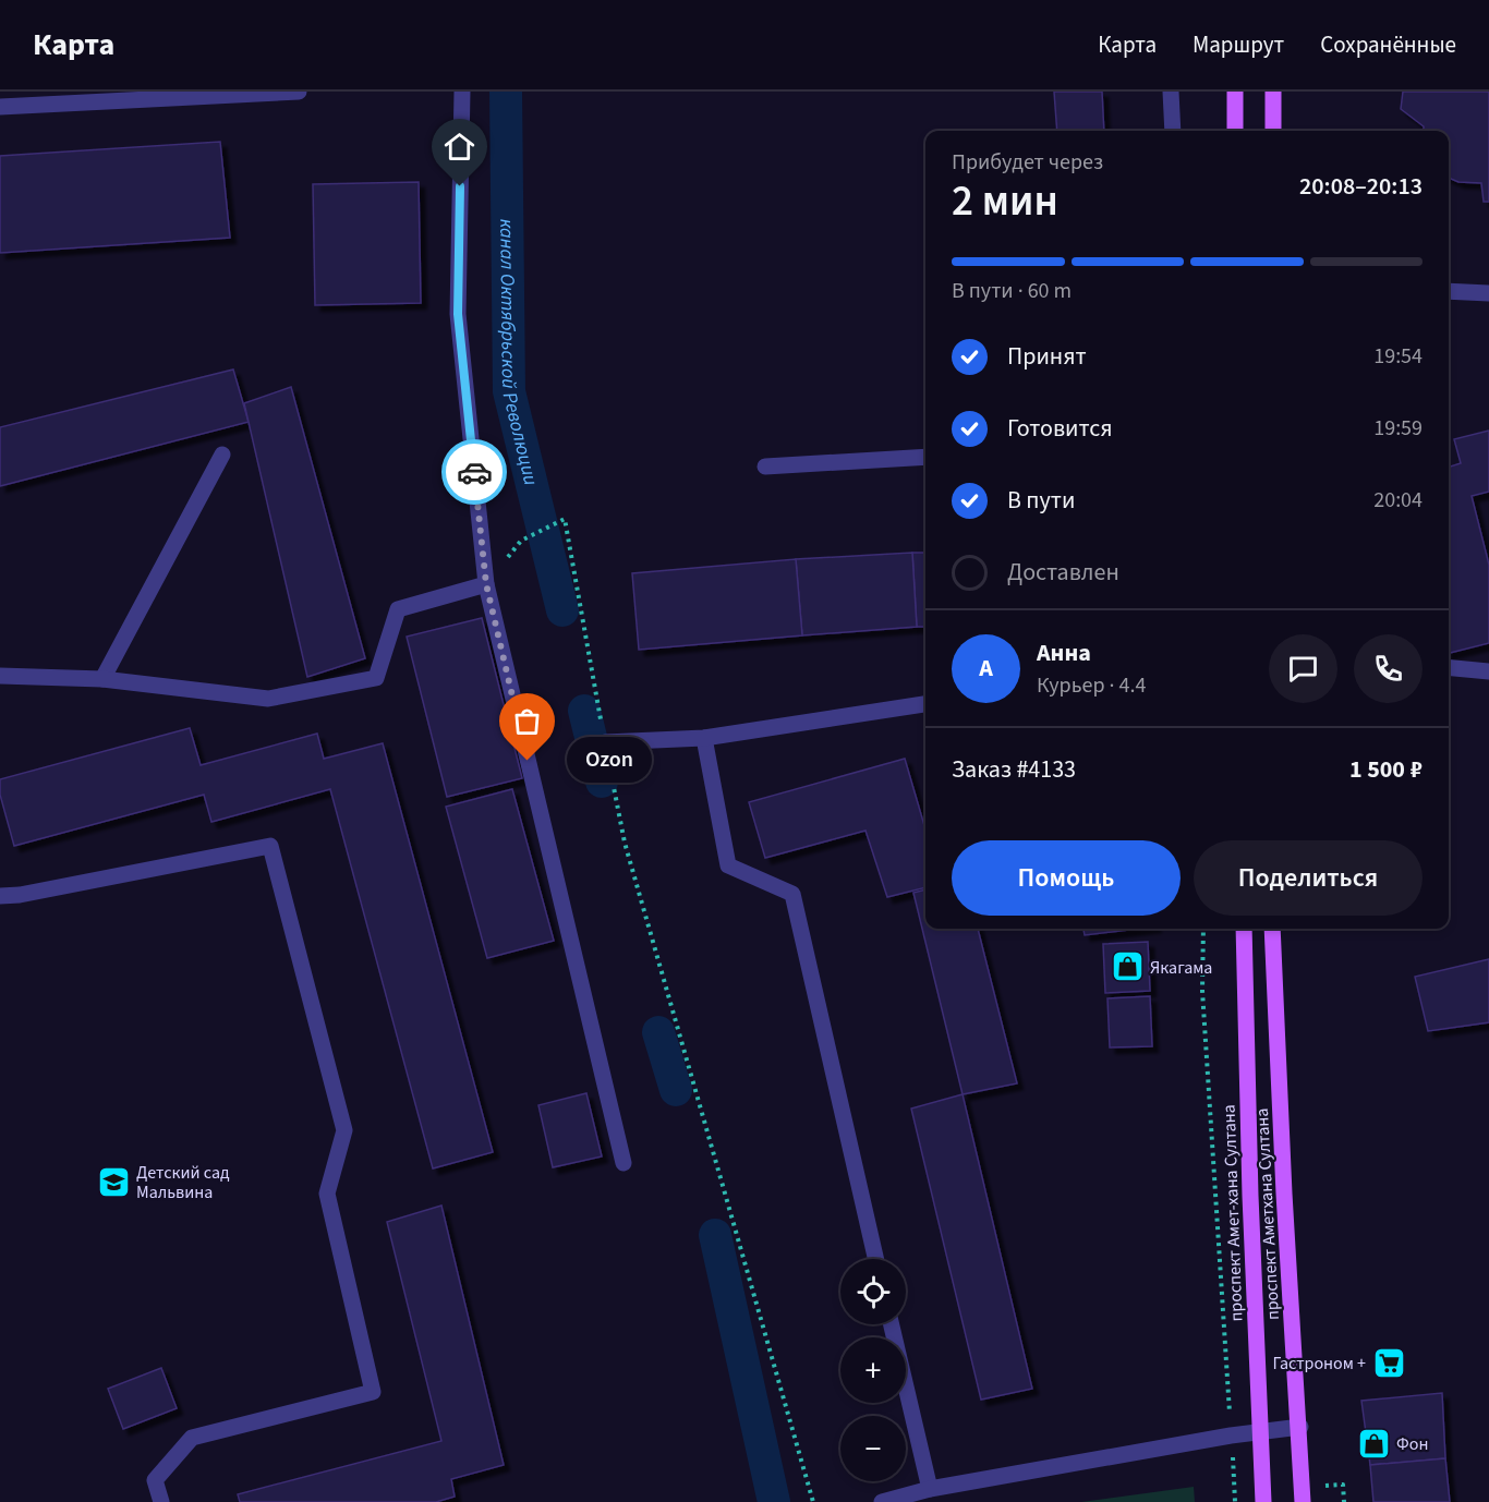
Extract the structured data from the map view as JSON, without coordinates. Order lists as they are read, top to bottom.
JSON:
{
  "streets": {
    "main road": ["проспект Амет-хана Султана", "проспект Аметхана Султана"]
  },
  "water": ["канал Октябрьской Революции"],
  "places": {
    "other": ["Ozon"],
    "shop": ["Якагама", "Фон"],
    "school or university": ["Детский сад Мальвина"],
    "supermarket": ["Гастроном +"]
  },
  "page": {
    "header": "Карта",
    "nav": ["Карта", "Маршрут", "Сохранённые"],
    "heading": ["2 мин", "Прибудет через", "20:08–20:13"],
    "panel": [
      "Анна",
      "Курьер · 4.4",
      "Заказ #4133",
      "1 500 ₽"
    ],
    "bar": "В пути · 60 m",
    "list": [
      ["Принят", "19:54"],
      ["Готовится", "19:59"],
      ["В пути", "20:04"],
      "Доставлен"
    ],
    "round": "А",
    "bubble": "Ozon",
    "buttons": ["Помощь", "Поделиться"],
    "map_buttons": ["+", "−"]
  }
}
